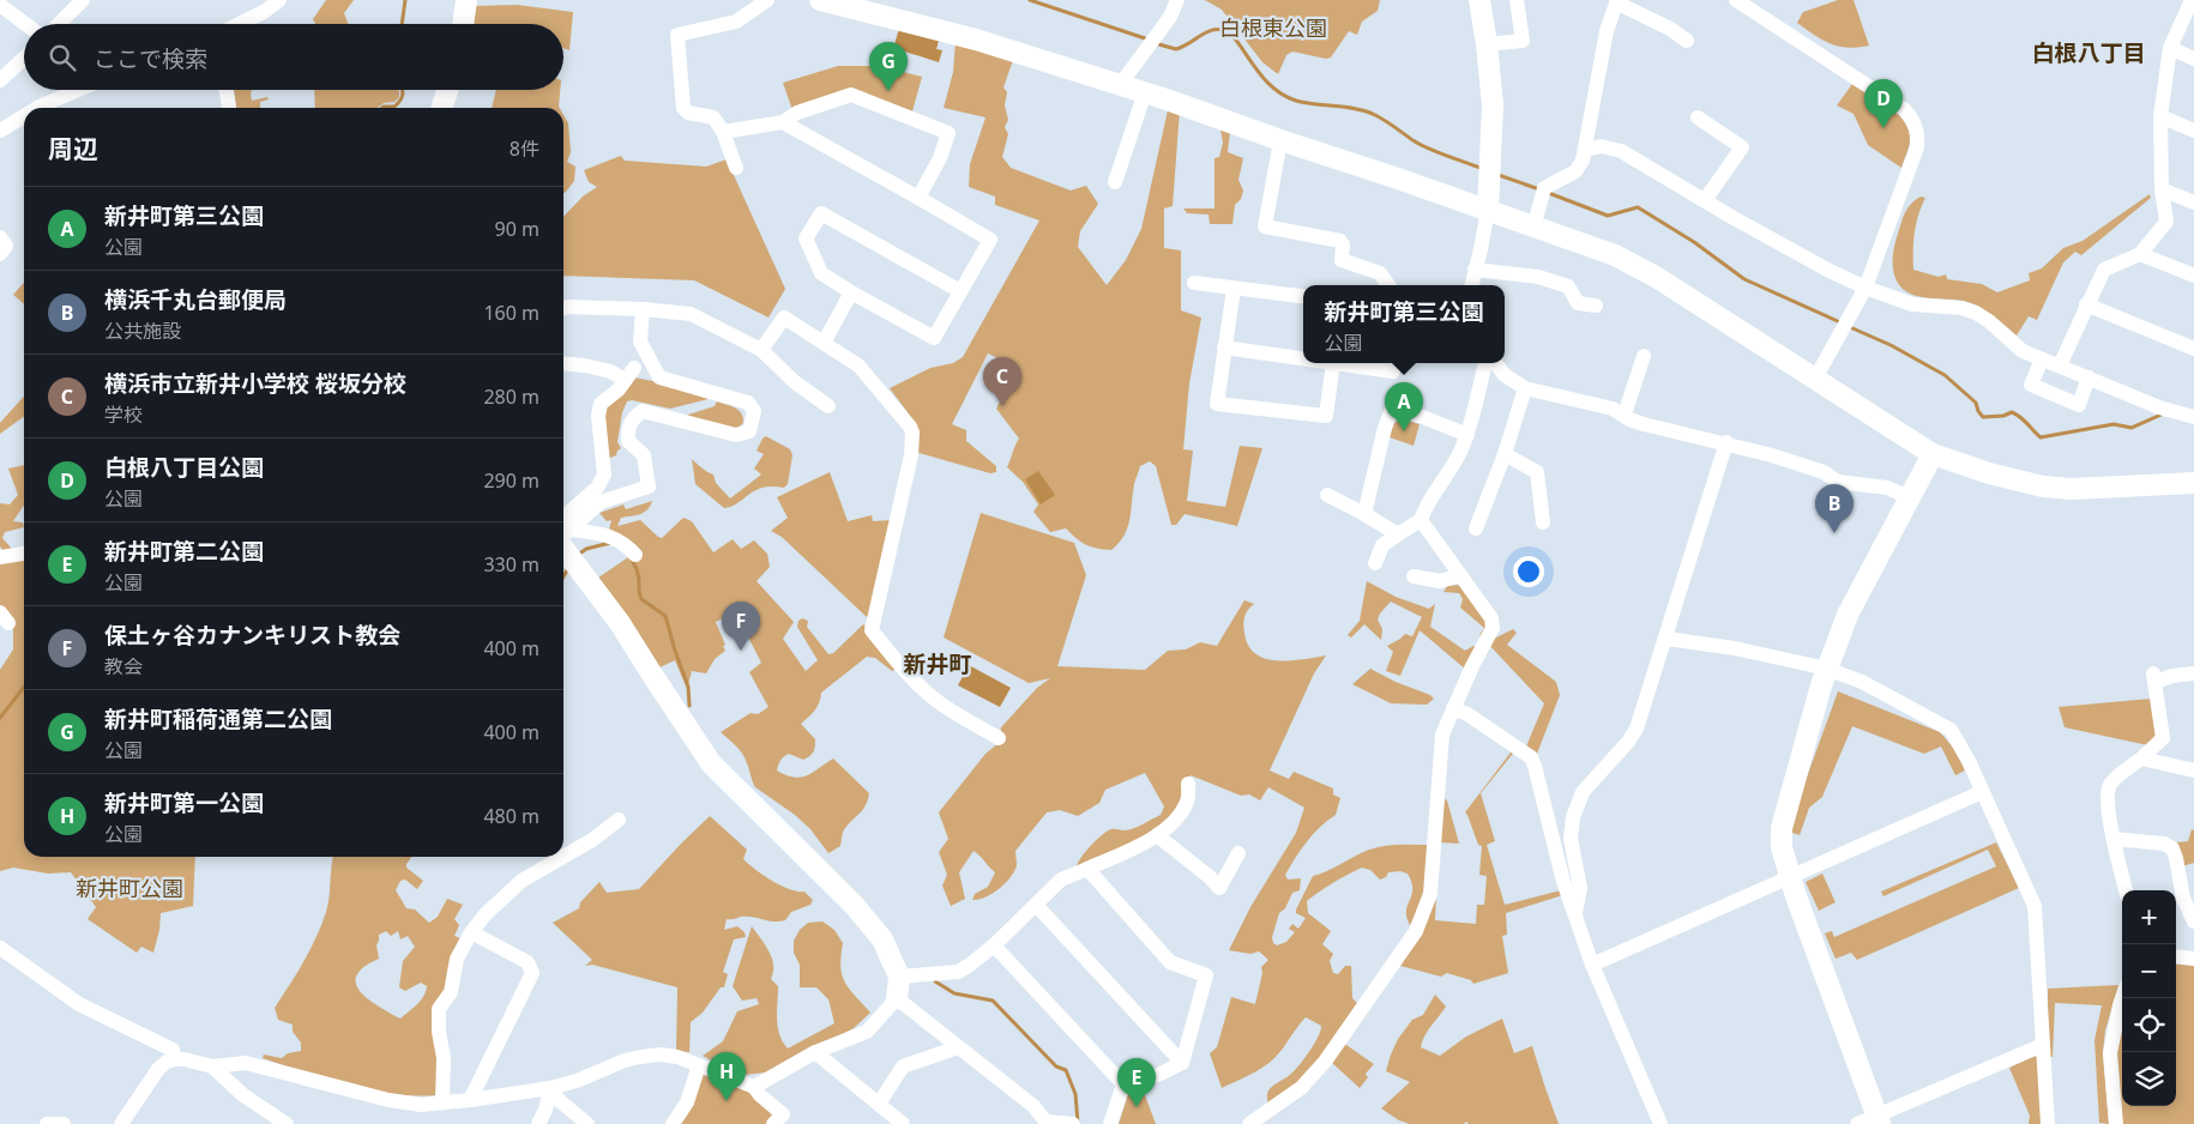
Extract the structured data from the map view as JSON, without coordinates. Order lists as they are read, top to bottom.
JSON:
{
  "districts": ["白根八丁目", "新井町"],
  "parks": ["白根東公園", "新井町公園"],
  "page": {
    "search": "ここで検索",
    "pins": [
      "G",
      "D",
      "C",
      "A",
      "B",
      "F",
      "H",
      "E"
    ],
    "heading": ["周辺", "8件"],
    "list": [
      {
        "mark": "A",
        "name": "新井町第三公園",
        "note": "公園",
        "value": "90 m"
      },
      {
        "mark": "B",
        "name": "横浜千丸台郵便局",
        "note": "公共施設",
        "value": "160 m"
      },
      {
        "mark": "C",
        "name": "横浜市立新井小学校 桜坂分校",
        "note": "学校",
        "value": "280 m"
      },
      {
        "mark": "D",
        "name": "白根八丁目公園",
        "note": "公園",
        "value": "290 m"
      },
      {
        "mark": "E",
        "name": "新井町第二公園",
        "note": "公園",
        "value": "330 m"
      },
      {
        "mark": "F",
        "name": "保土ヶ谷カナンキリスト教会",
        "note": "教会",
        "value": "400 m"
      },
      {
        "mark": "G",
        "name": "新井町稲荷通第二公園",
        "note": "公園",
        "value": "400 m"
      },
      {
        "mark": "H",
        "name": "新井町第一公園",
        "note": "公園",
        "value": "480 m"
      }
    ],
    "popup": ["新井町第三公園", "公園"],
    "map_buttons": ["+", "−"]
  }
}
